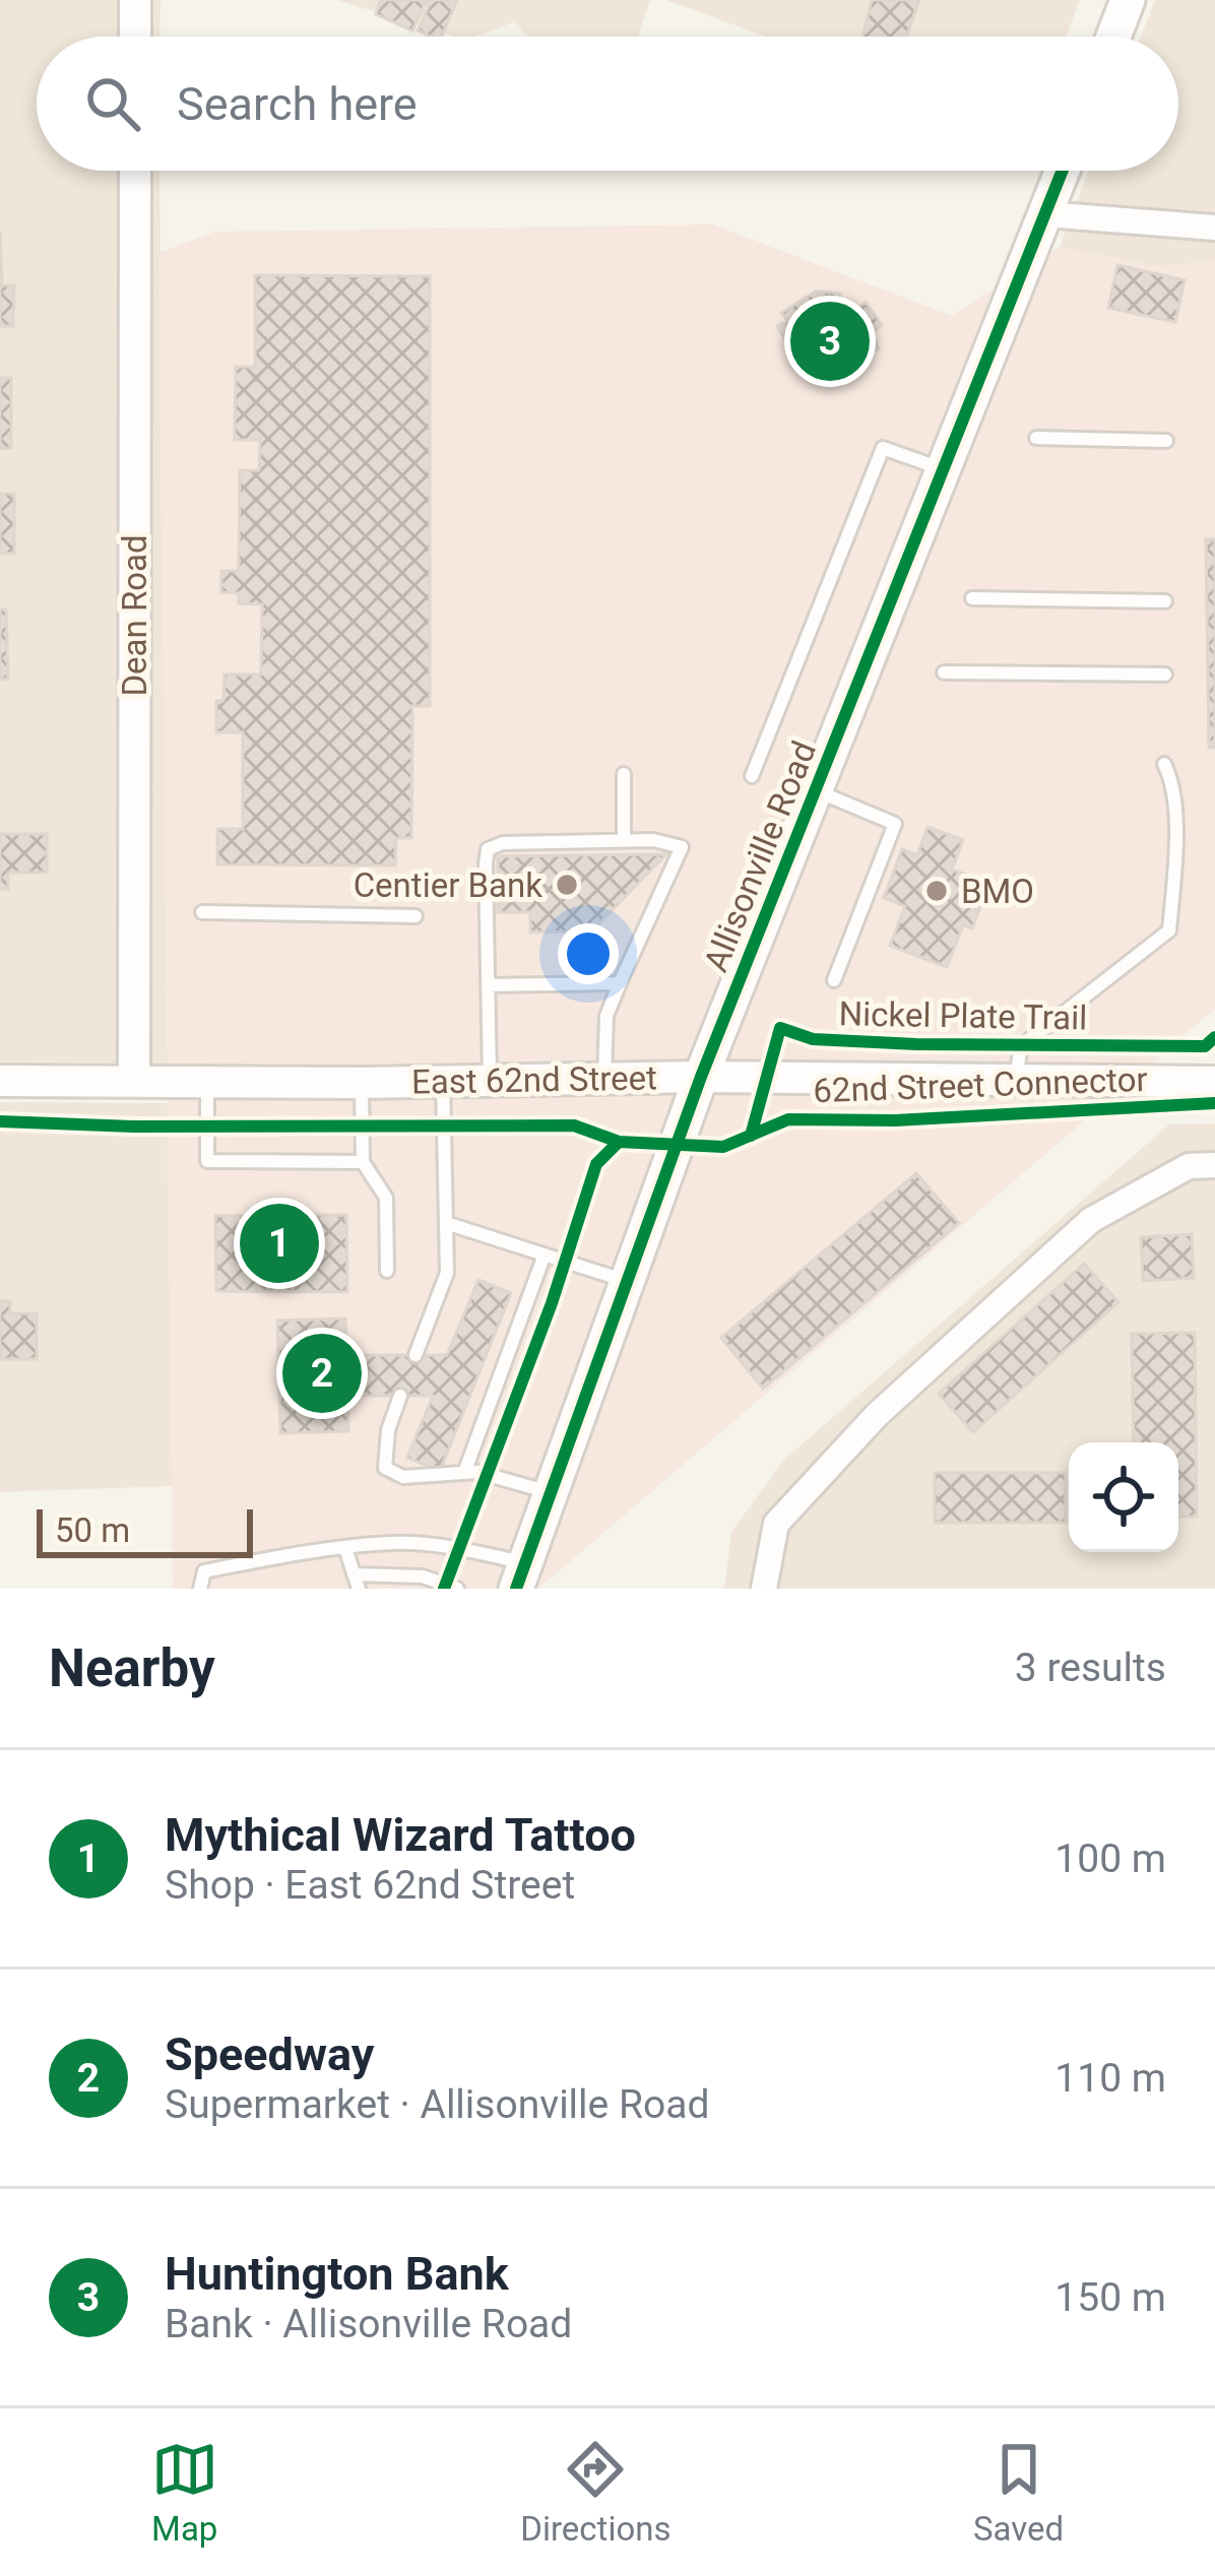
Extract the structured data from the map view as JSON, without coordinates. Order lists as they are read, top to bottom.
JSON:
{
  "streets": {
    "main road": ["Allisonville Road"],
    "street": ["Dean Road", "East 62nd Street"],
    "cycle path": ["Nickel Plate Trail", "62nd Street Connector"]
  },
  "crossings": [
    ["Dean Road", "East 62nd Street"],
    ["Allisonville Road", "East 62nd Street"]
  ],
  "places": ["Centier Bank", "BMO"],
  "scale_bar": "50 m",
  "page": {
    "search": "Search here",
    "pins": ["3", "1", "2"],
    "scale": "50 m",
    "heading": ["Nearby", "3 results"],
    "list": [
      {
        "mark": "1",
        "name": "Mythical Wizard Tattoo",
        "note": "Shop · East 62nd Street",
        "value": "100 m"
      },
      {
        "mark": "2",
        "name": "Speedway",
        "note": "Supermarket · Allisonville Road",
        "value": "110 m"
      },
      {
        "mark": "3",
        "name": "Huntington Bank",
        "note": "Bank · Allisonville Road",
        "value": "150 m"
      }
    ],
    "nav": ["Map", "Directions", "Saved"]
  }
}
